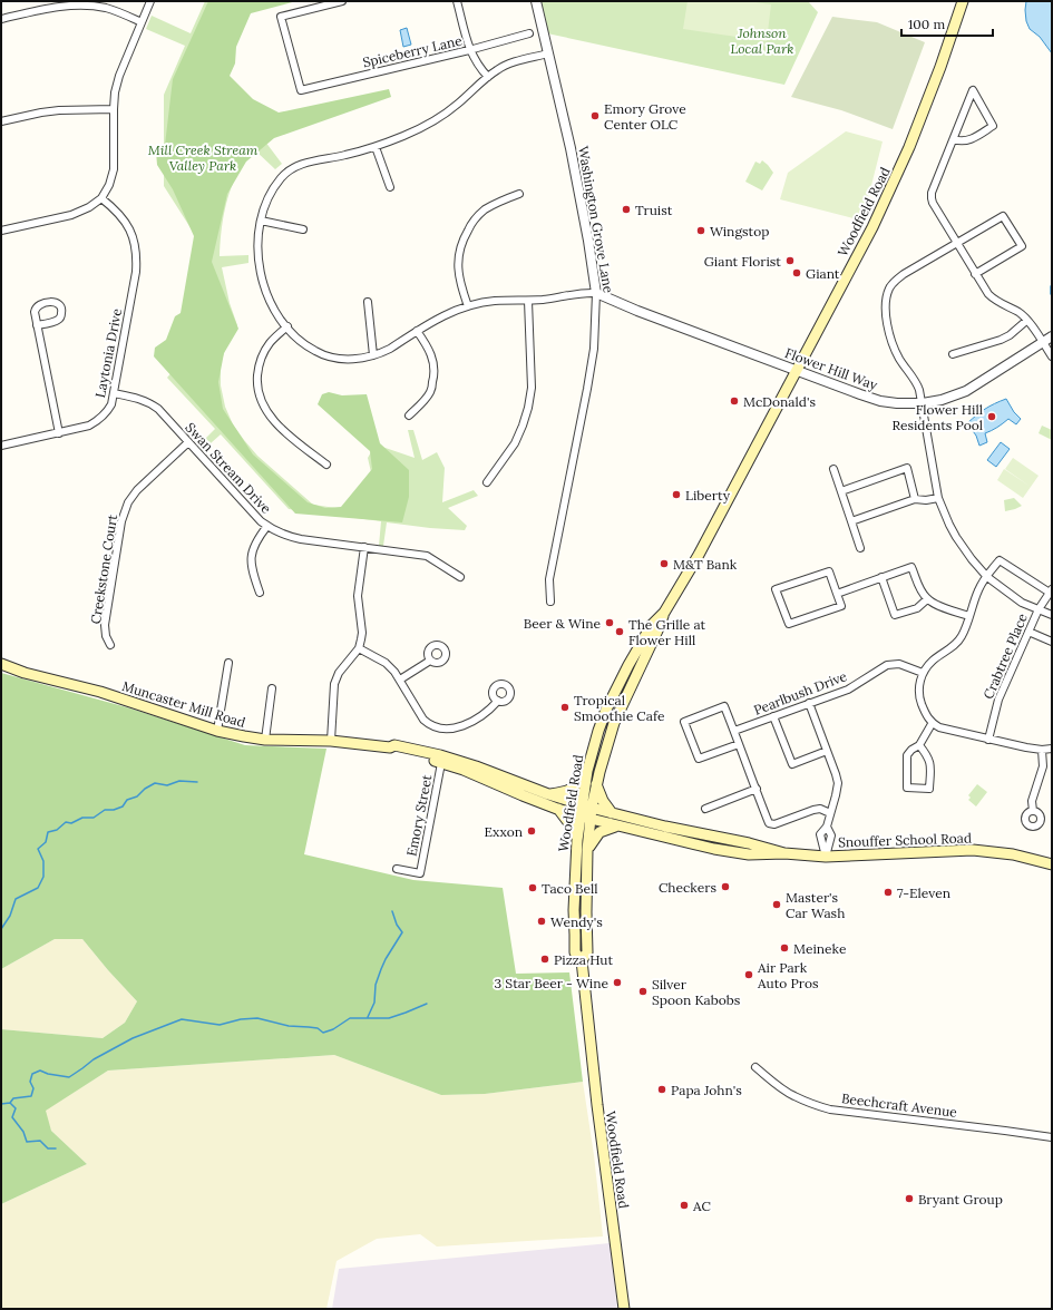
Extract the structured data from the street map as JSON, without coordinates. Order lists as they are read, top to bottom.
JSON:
{
  "streets": {
    "main road": ["Woodfield Road", "Muncaster Mill Road", "Snouffer School Road"],
    "street": [
      "Spiceberry Lane",
      "Washington Grove Lane",
      "Laytonia Drive",
      "Flower Hill Way",
      "Swan Stream Drive",
      "Creekstone Court",
      "Crabtree Place",
      "Pearlbush Drive",
      "Emory Street",
      "Beechcraft Avenue"
    ]
  },
  "crossings": [
    ["Woodfield Road", "Flower Hill Way"],
    ["Woodfield Road", "Muncaster Mill Road"],
    ["Woodfield Road", "Snouffer School Road"],
    ["Washington Grove Lane", "Flower Hill Way"],
    ["Laytonia Drive", "Swan Stream Drive"],
    ["Swan Stream Drive", "Creekstone Court"],
    ["Muncaster Mill Road", "Emory Street"],
    ["Muncaster Mill Road", "Snouffer School Road"]
  ],
  "parks": ["Johnson Local Park", "Mill Creek Stream Valley Park"],
  "places": [
    "Emory Grove Center OLC",
    "Truist",
    "Wingstop",
    "Giant Florist",
    "Giant",
    "McDonald's",
    "Flower Hill Residents Pool",
    "Liberty",
    "M&T Bank",
    "Beer & Wine",
    "The Grille at Flower Hill",
    "Tropical Smoothie Cafe",
    "Exxon",
    "Checkers",
    "Taco Bell",
    "7-Eleven",
    "Master's Car Wash",
    "Wendy's",
    "Meineke",
    "Pizza Hut",
    "Air Park Auto Pros",
    "3 Star Beer - Wine",
    "Silver Spoon Kabobs",
    "Papa John's",
    "Bryant Group",
    "AC"
  ],
  "scale_bar": "100 m"
}
